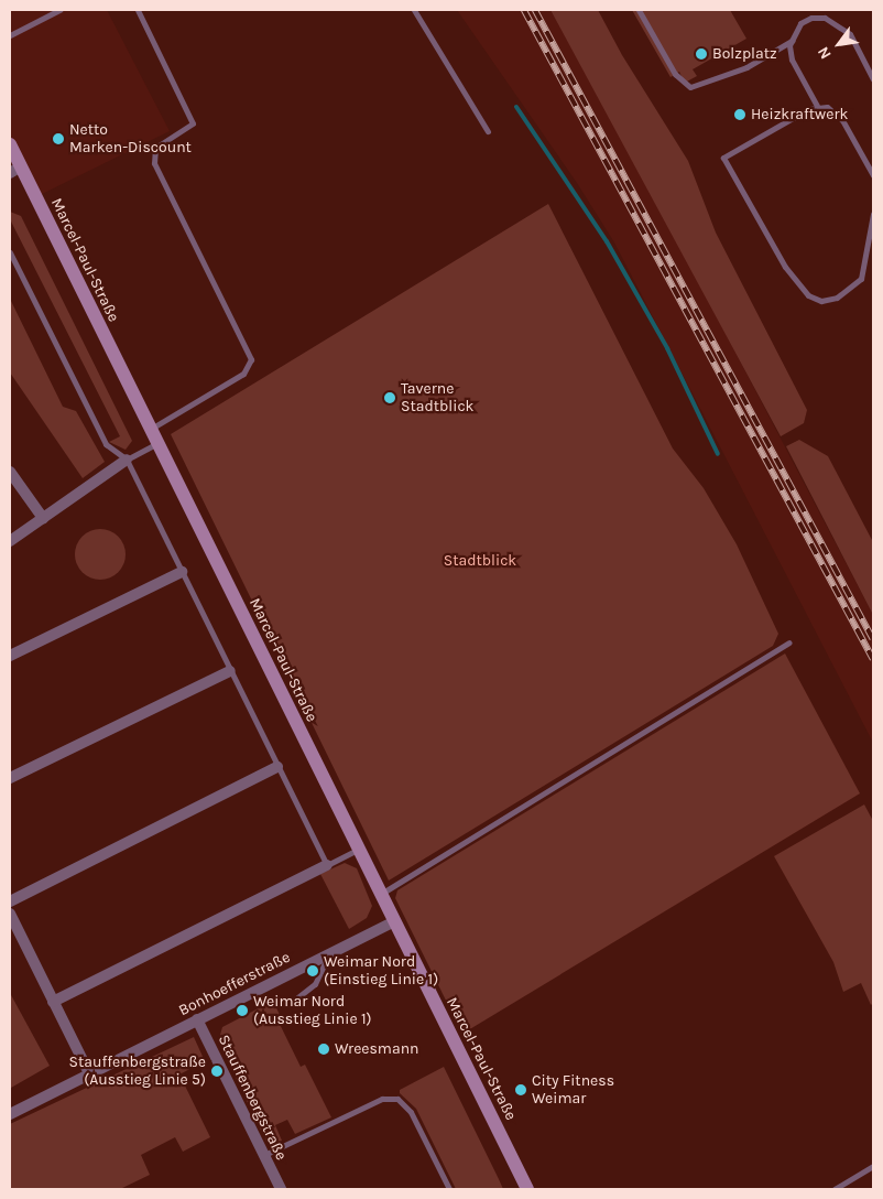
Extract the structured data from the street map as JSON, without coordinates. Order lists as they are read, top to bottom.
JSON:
{
  "streets": {
    "street": ["Marcel-Paul-Straße", "Bonhoefferstraße", "Stauffenbergstraße"]
  },
  "crossings": [
    ["Marcel-Paul-Straße", "Bonhoefferstraße"],
    ["Bonhoefferstraße", "Stauffenbergstraße"]
  ],
  "parks": ["Stadtblick"],
  "places": [
    "Bolzplatz",
    "Heizkraftwerk",
    "Netto Marken-Discount",
    "Taverne Stadtblick",
    "Weimar Nord (Einstieg Linie 1)",
    "Weimar Nord (Ausstieg Linie 1)",
    "Wreesmann",
    "Stauffenbergstraße (Ausstieg Linie 5)",
    "City Fitness Weimar"
  ],
  "north": "bottom left"
}
